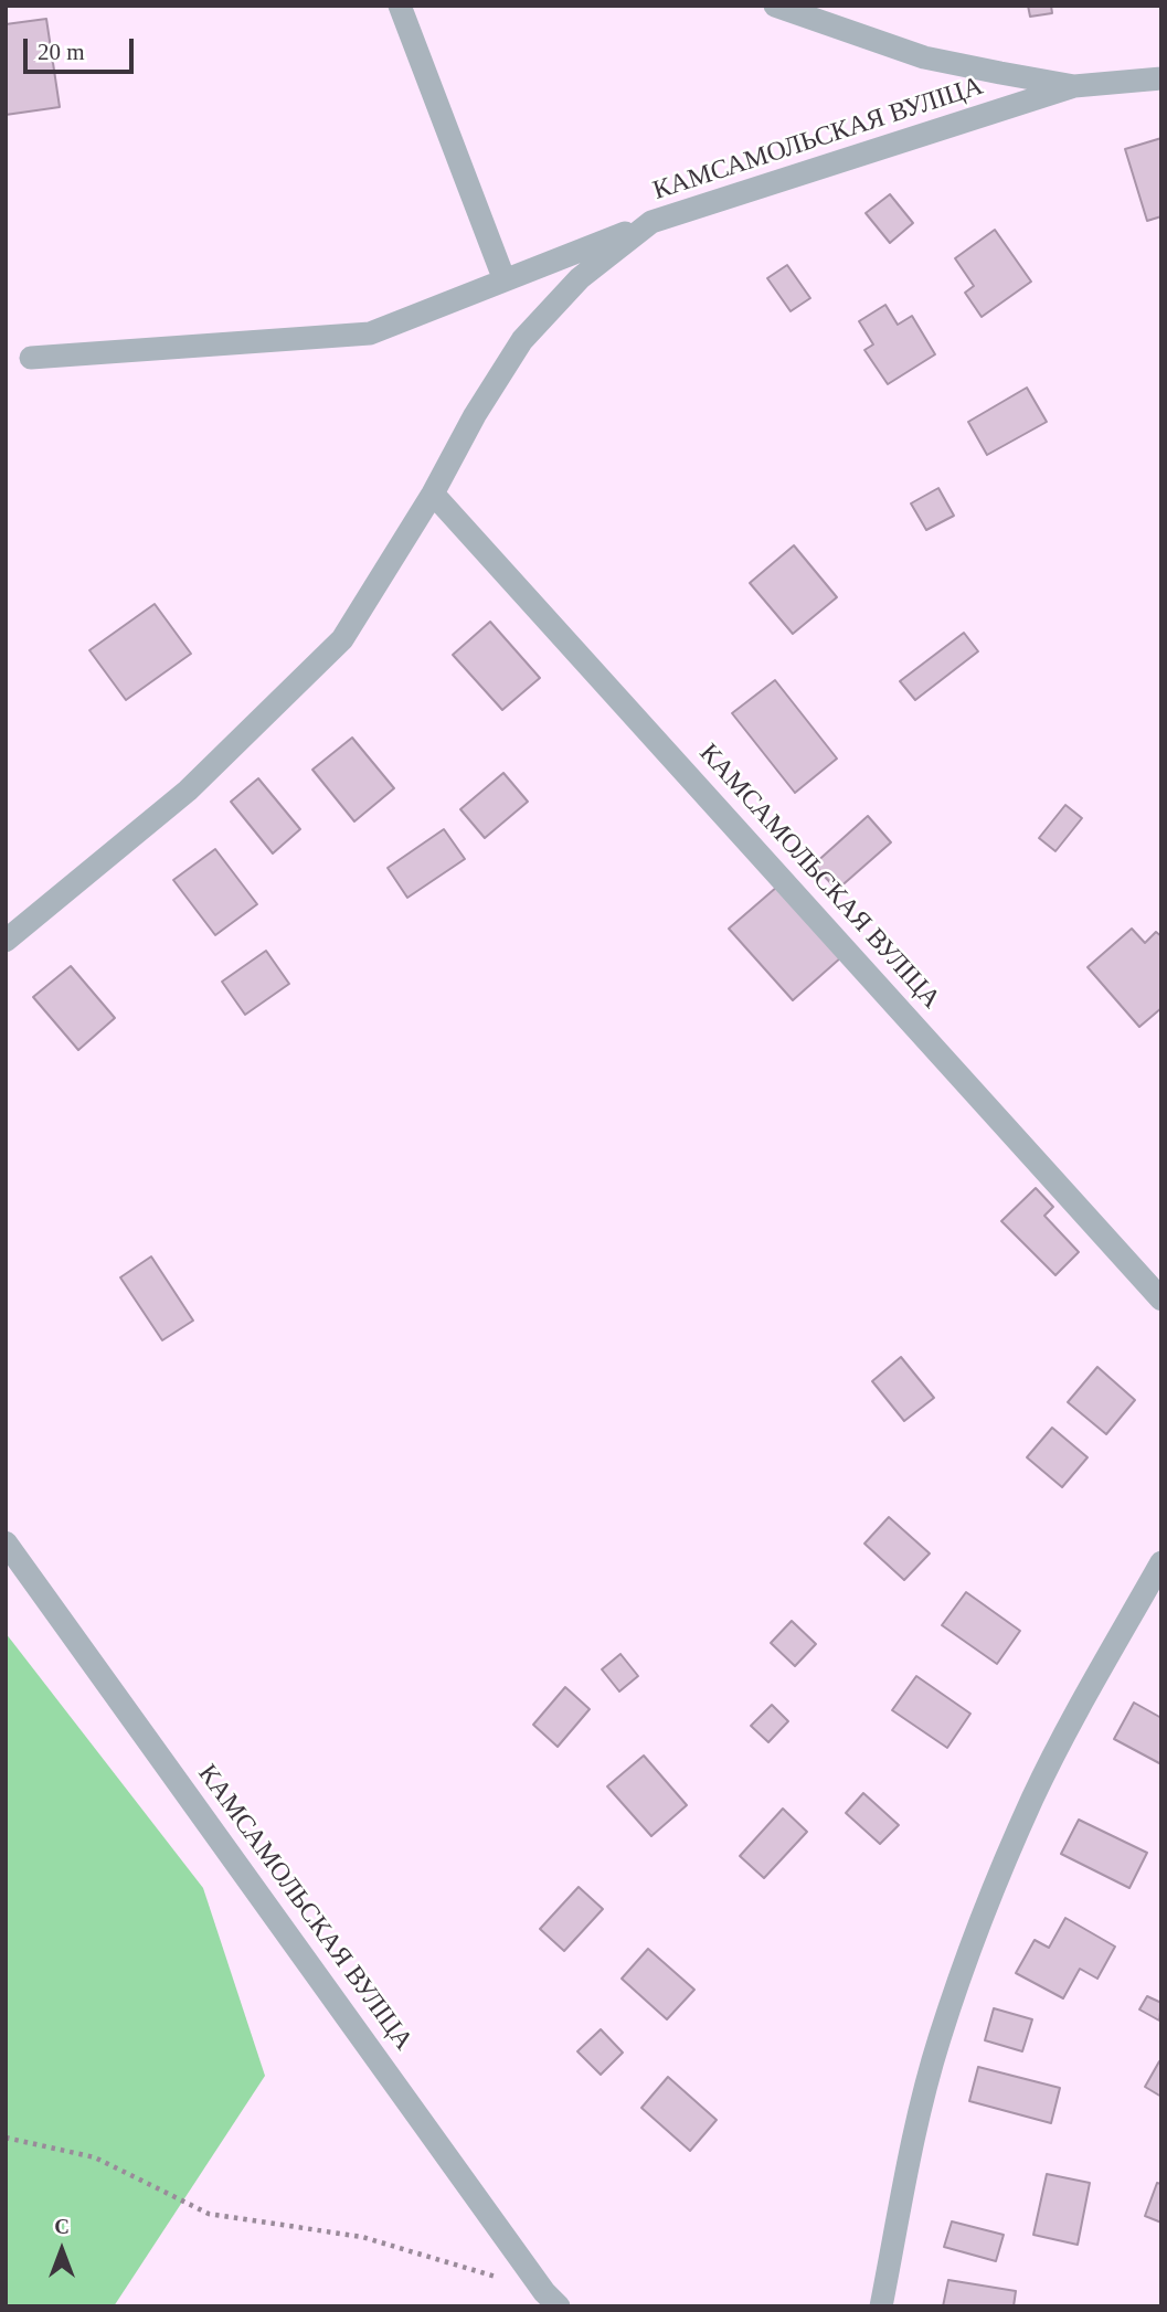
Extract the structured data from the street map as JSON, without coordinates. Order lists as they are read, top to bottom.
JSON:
{
  "streets": {
    "street": ["КАМСАМОЛЬСКАЯ ВУЛІЦА"]
  },
  "scale_bar": "20 m",
  "north": "top"
}
